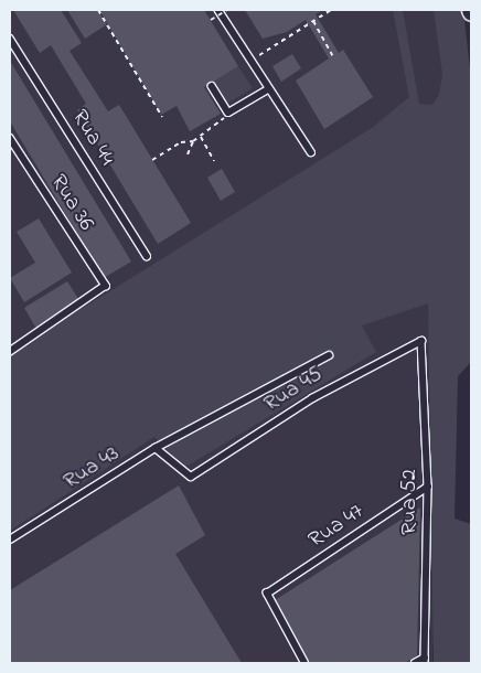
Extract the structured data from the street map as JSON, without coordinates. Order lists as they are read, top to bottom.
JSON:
{
  "streets": {
    "lane": [
      "Rua 44",
      "Rua 36",
      "Rua 45",
      "Rua 43",
      "Rua 52",
      "Rua 47"
    ]
  },
  "crossings": [
    ["Rua 45", "Rua 43"],
    ["Rua 45", "Rua 52"],
    ["Rua 52", "Rua 47"]
  ]
}
